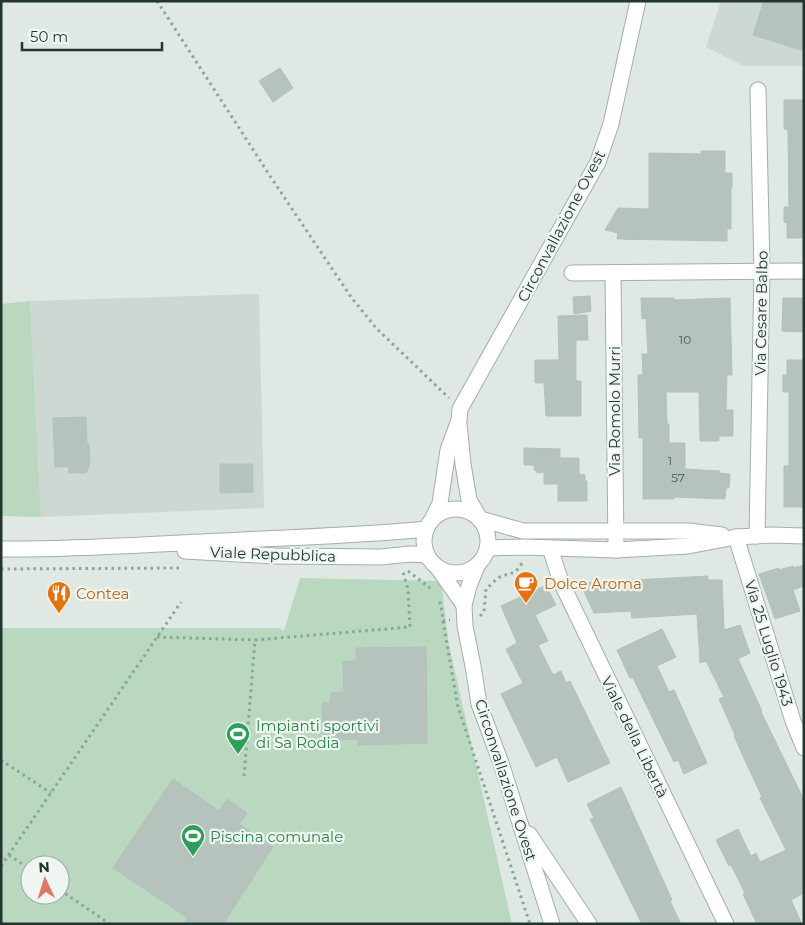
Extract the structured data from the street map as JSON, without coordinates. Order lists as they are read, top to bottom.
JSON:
{
  "streets": {
    "street": [
      "Circonvallazione Ovest",
      "Via Cesare Balbo",
      "Via Romolo Murri",
      "Viale Repubblica",
      "Via 25 Luglio 1943",
      "Viale della Libertà"
    ]
  },
  "crossings": [
    ["Circonvallazione Ovest", "Viale Repubblica"]
  ],
  "places": {
    "cafe": ["Dolce Aroma"],
    "restaurant": ["Contea"],
    "sports": ["Impianti sportivi di Sa Rodia", "Piscina comunale"]
  },
  "house_numbers": ["10", "1", "57"],
  "scale_bar": "50 m",
  "north": "top"
}
